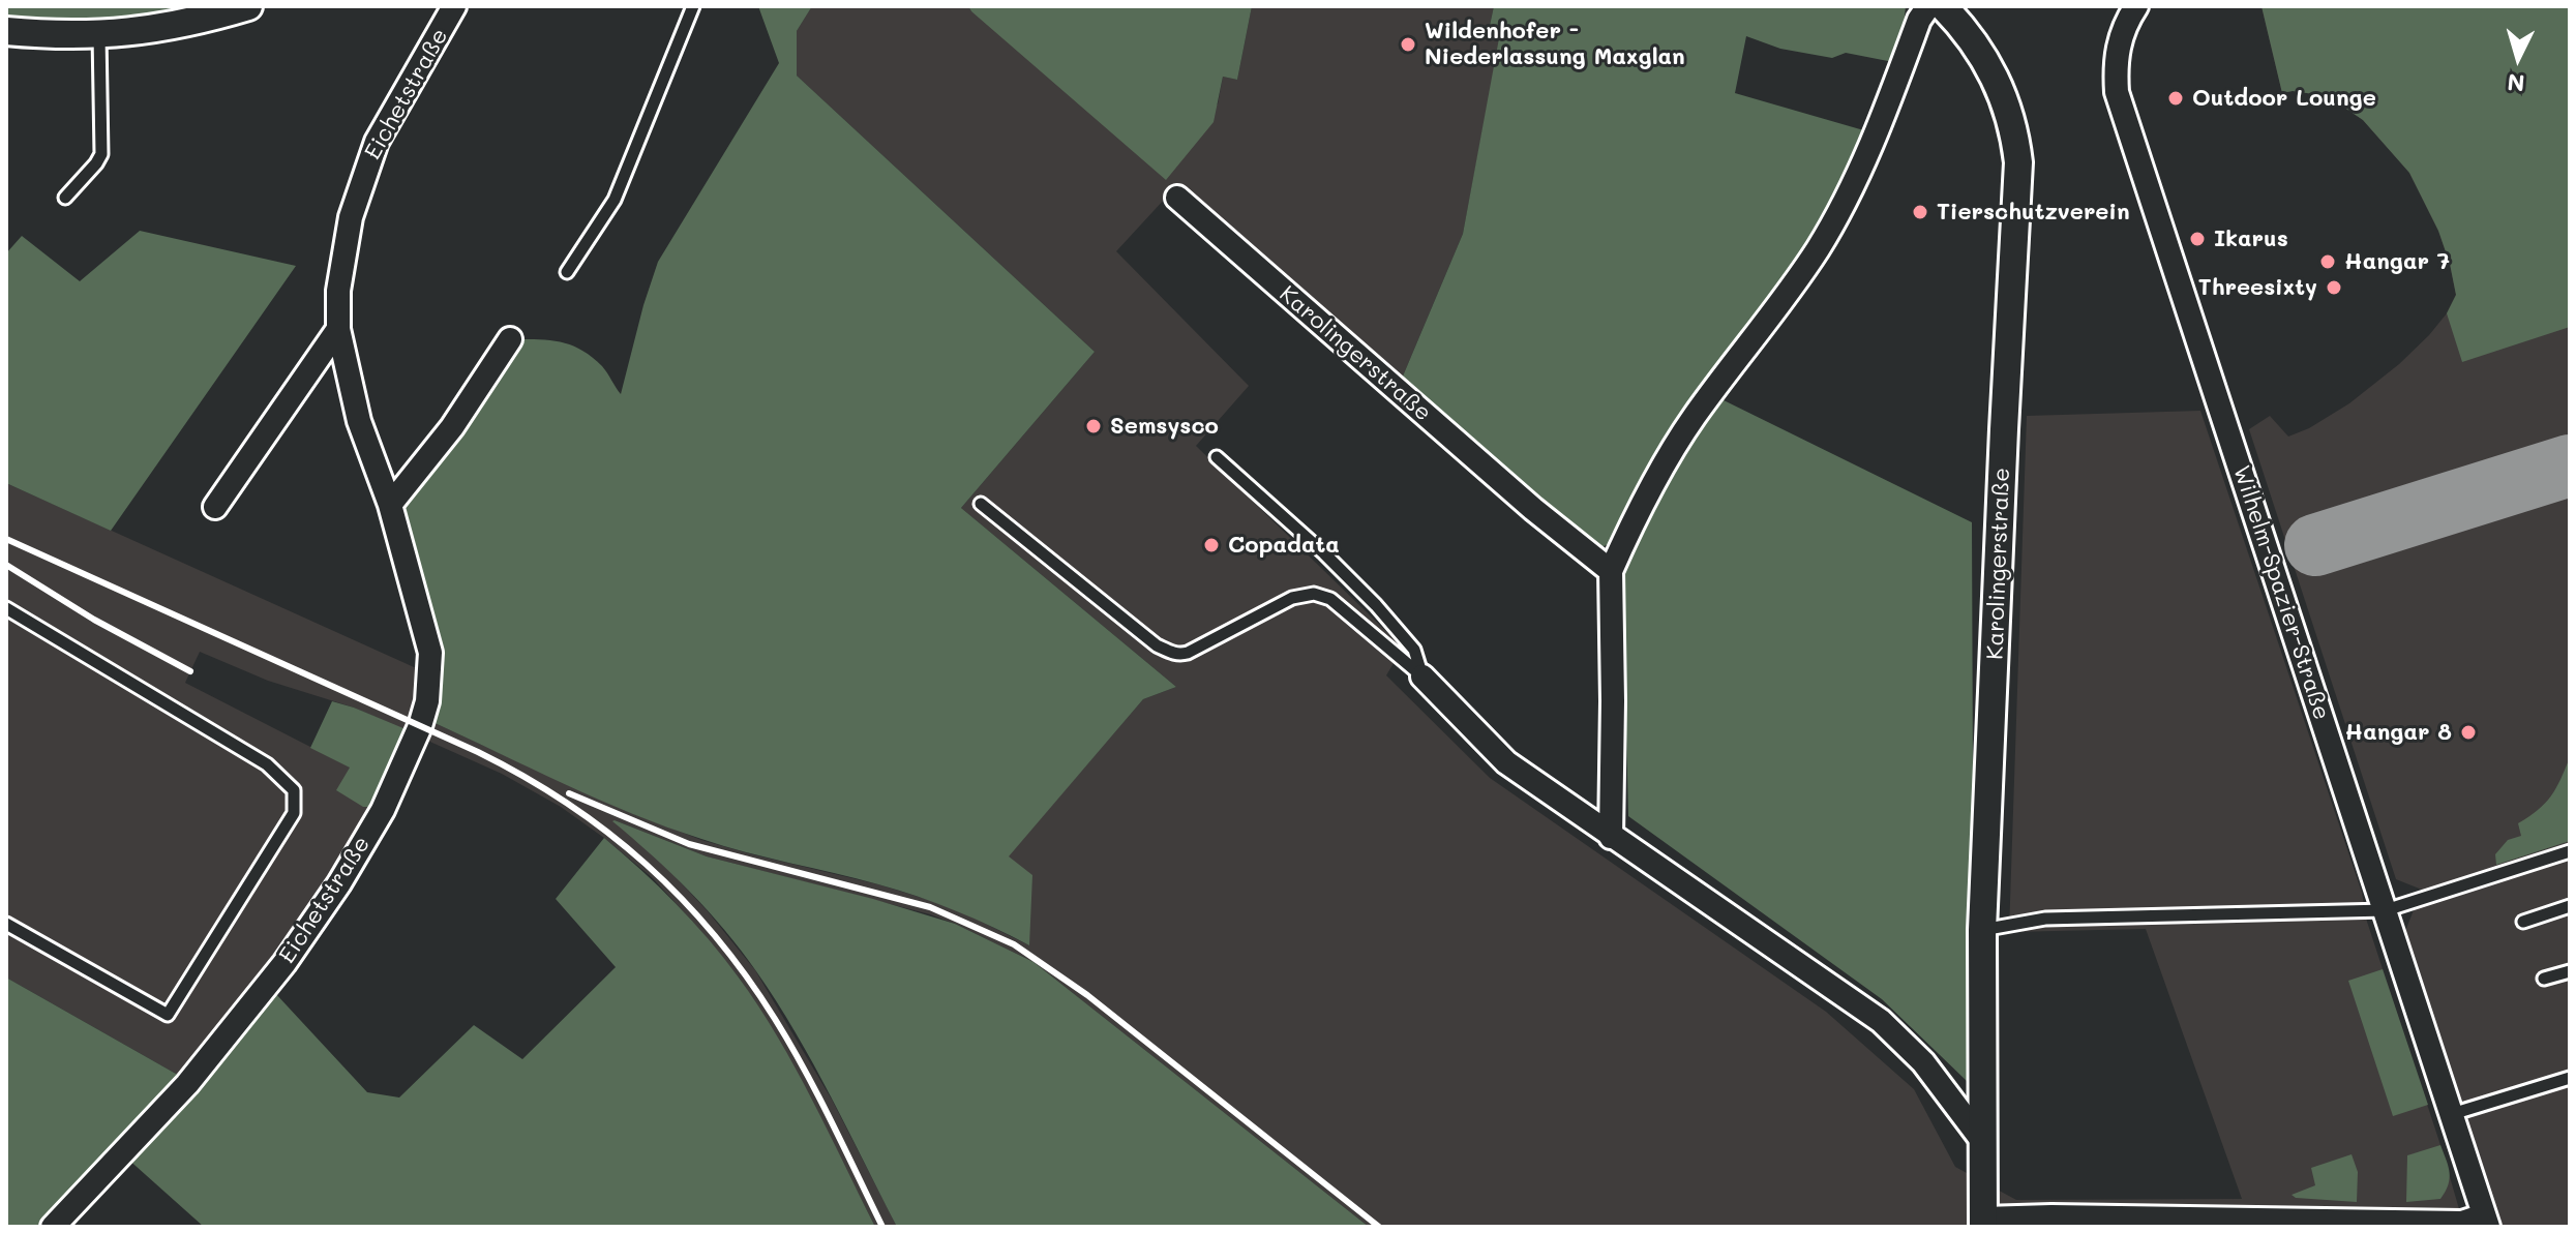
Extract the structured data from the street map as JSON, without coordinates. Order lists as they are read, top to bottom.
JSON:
{
  "streets": {
    "street": ["Eichetstraße", "Karolingerstraße", "Wilhelm-Spazier-Straße"]
  },
  "places": [
    "Wildenhofer - Niederlassung Maxglan",
    "Outdoor Lounge",
    "Tierschutzverein",
    "Ikarus",
    "Hangar 7",
    "Threesixty",
    "Semsysco",
    "Copadata",
    "Hangar 8"
  ],
  "north": "bottom"
}
